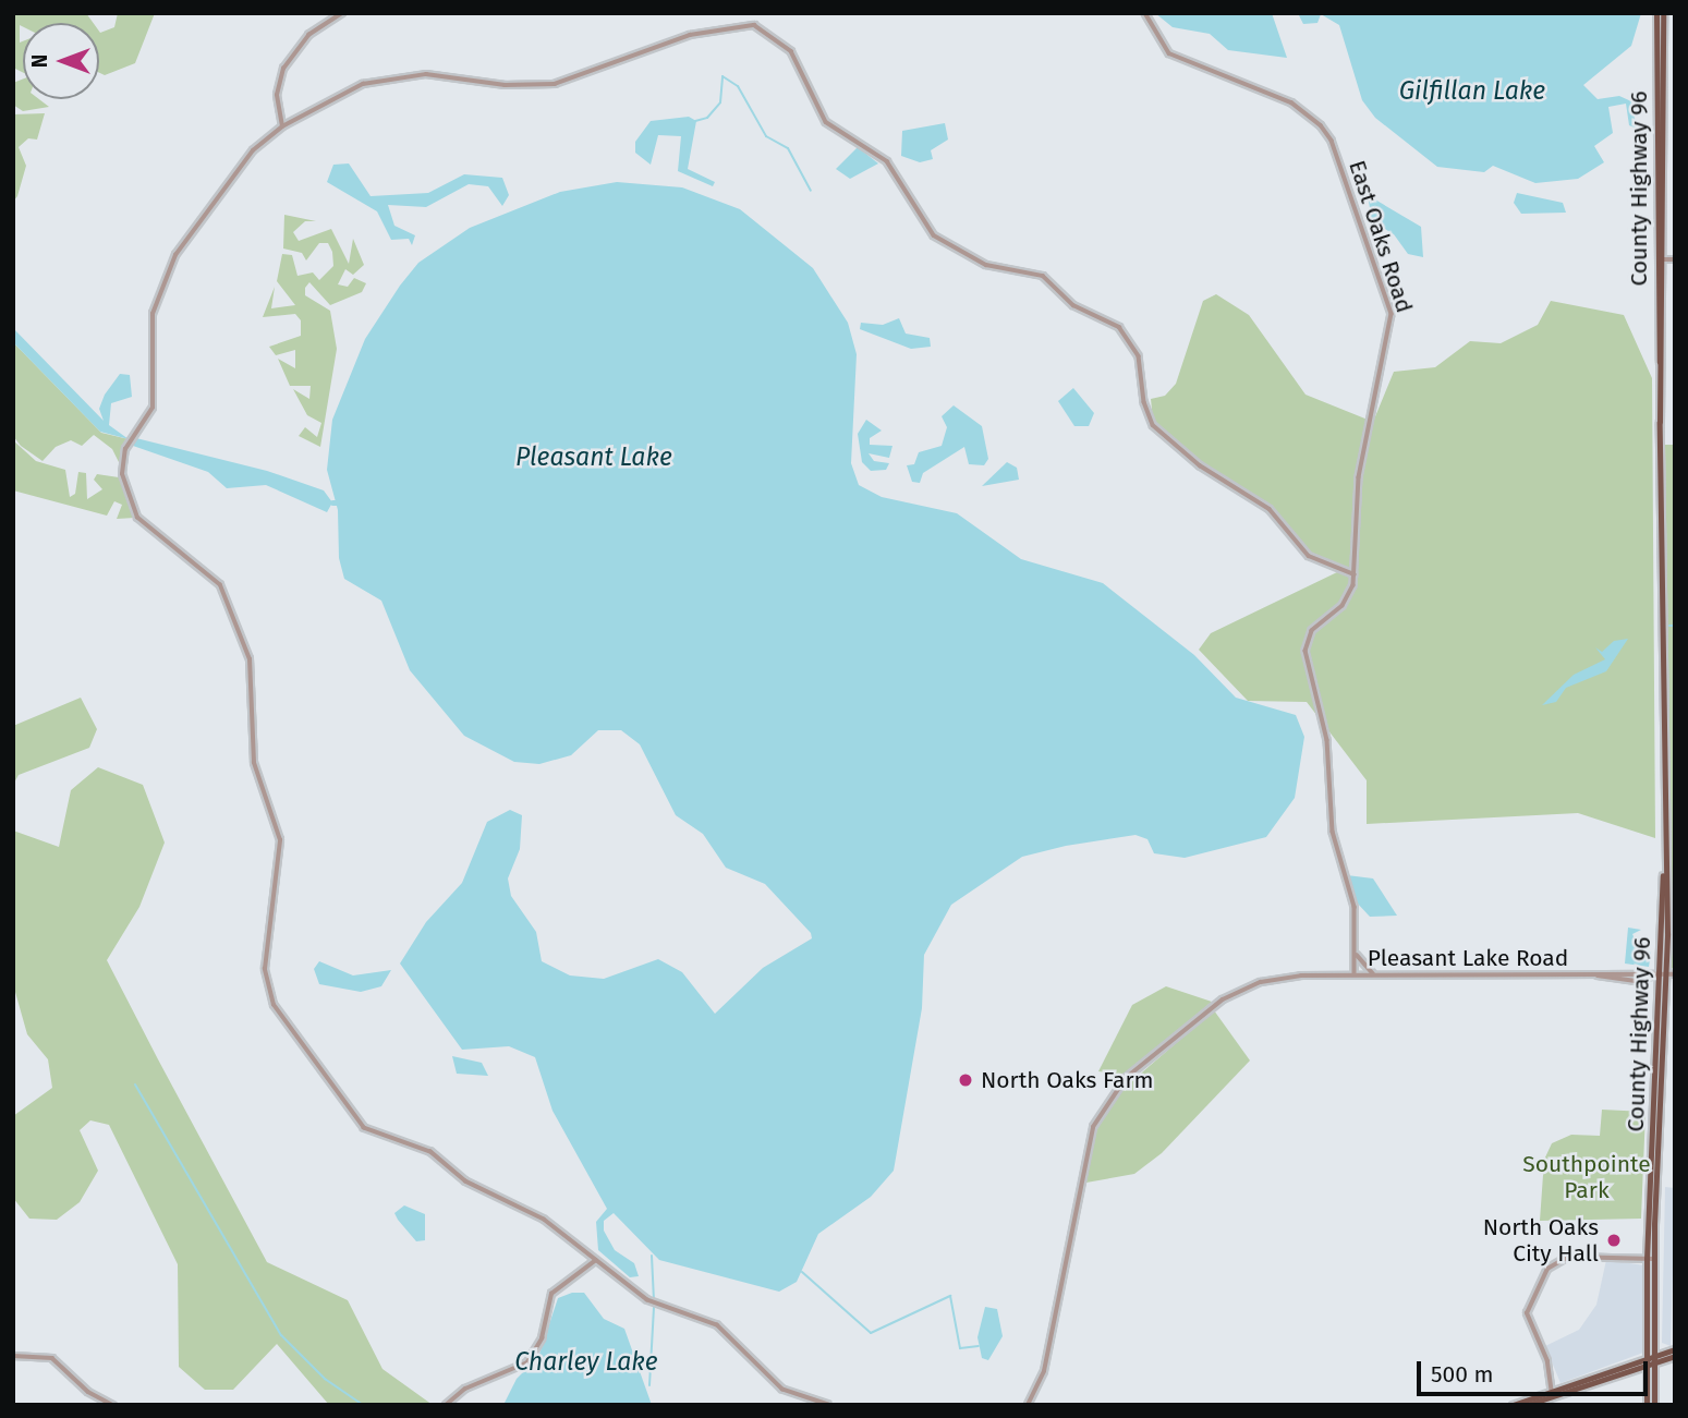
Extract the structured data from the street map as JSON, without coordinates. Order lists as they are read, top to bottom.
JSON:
{
  "streets": {
    "main road": ["County Highway 96"],
    "street": ["East Oaks Road", "Pleasant Lake Road"]
  },
  "crossings": [
    ["County Highway 96", "Pleasant Lake Road"]
  ],
  "water": ["Gilfillan Lake", "Pleasant Lake", "Charley Lake"],
  "parks": ["Southpointe Park"],
  "places": ["North Oaks Farm", "North Oaks City Hall"],
  "scale_bar": "500 m",
  "north": "left"
}
